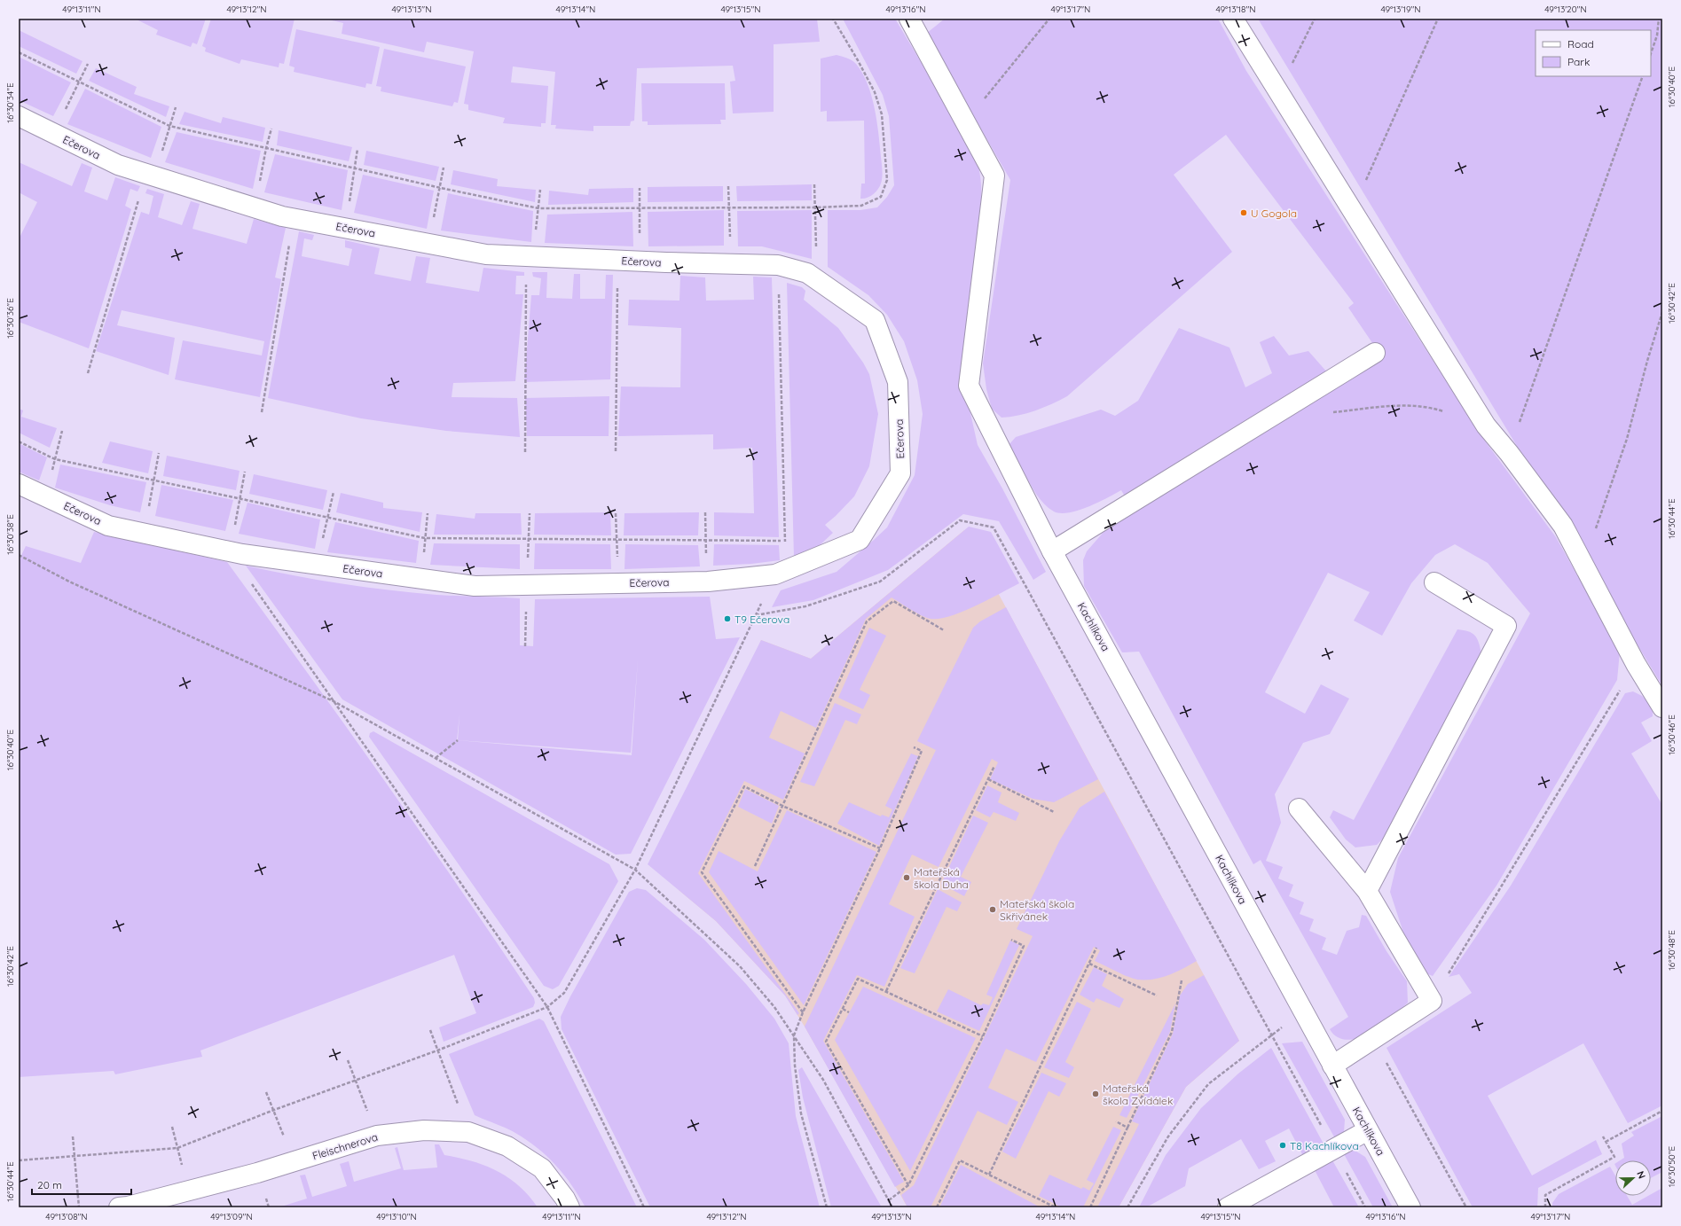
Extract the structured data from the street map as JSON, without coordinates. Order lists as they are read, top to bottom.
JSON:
{
  "streets": {
    "street": ["Ečerova", "Kachlíkova", "Fleischnerova"]
  },
  "places": [
    "U Gogola",
    "T9 Ečerova",
    "Mateřská škola Duha",
    "Mateřská škola Skřivánek",
    "Mateřská škola Zvídálek",
    "T8 Kachlíkova"
  ],
  "legend": ["Road", "Park"],
  "scale_bar": "20 m",
  "north": "right",
  "coordinates": [
    "49°13'11\"N",
    "49°13'12\"N",
    "49°13'13\"N",
    "49°13'14\"N",
    "49°13'15\"N",
    "49°13'16\"N",
    "49°13'17\"N",
    "49°13'18\"N",
    "49°13'19\"N",
    "49°13'20\"N",
    "16°30'40\"E",
    "16°30'34\"E",
    "16°30'42\"E",
    "16°30'36\"E",
    "16°30'44\"E",
    "16°30'38\"E",
    "16°30'46\"E",
    "16°30'48\"E",
    "16°30'50\"E",
    "49°13'08\"N",
    "49°13'09\"N",
    "49°13'10\"N"
  ]
}
